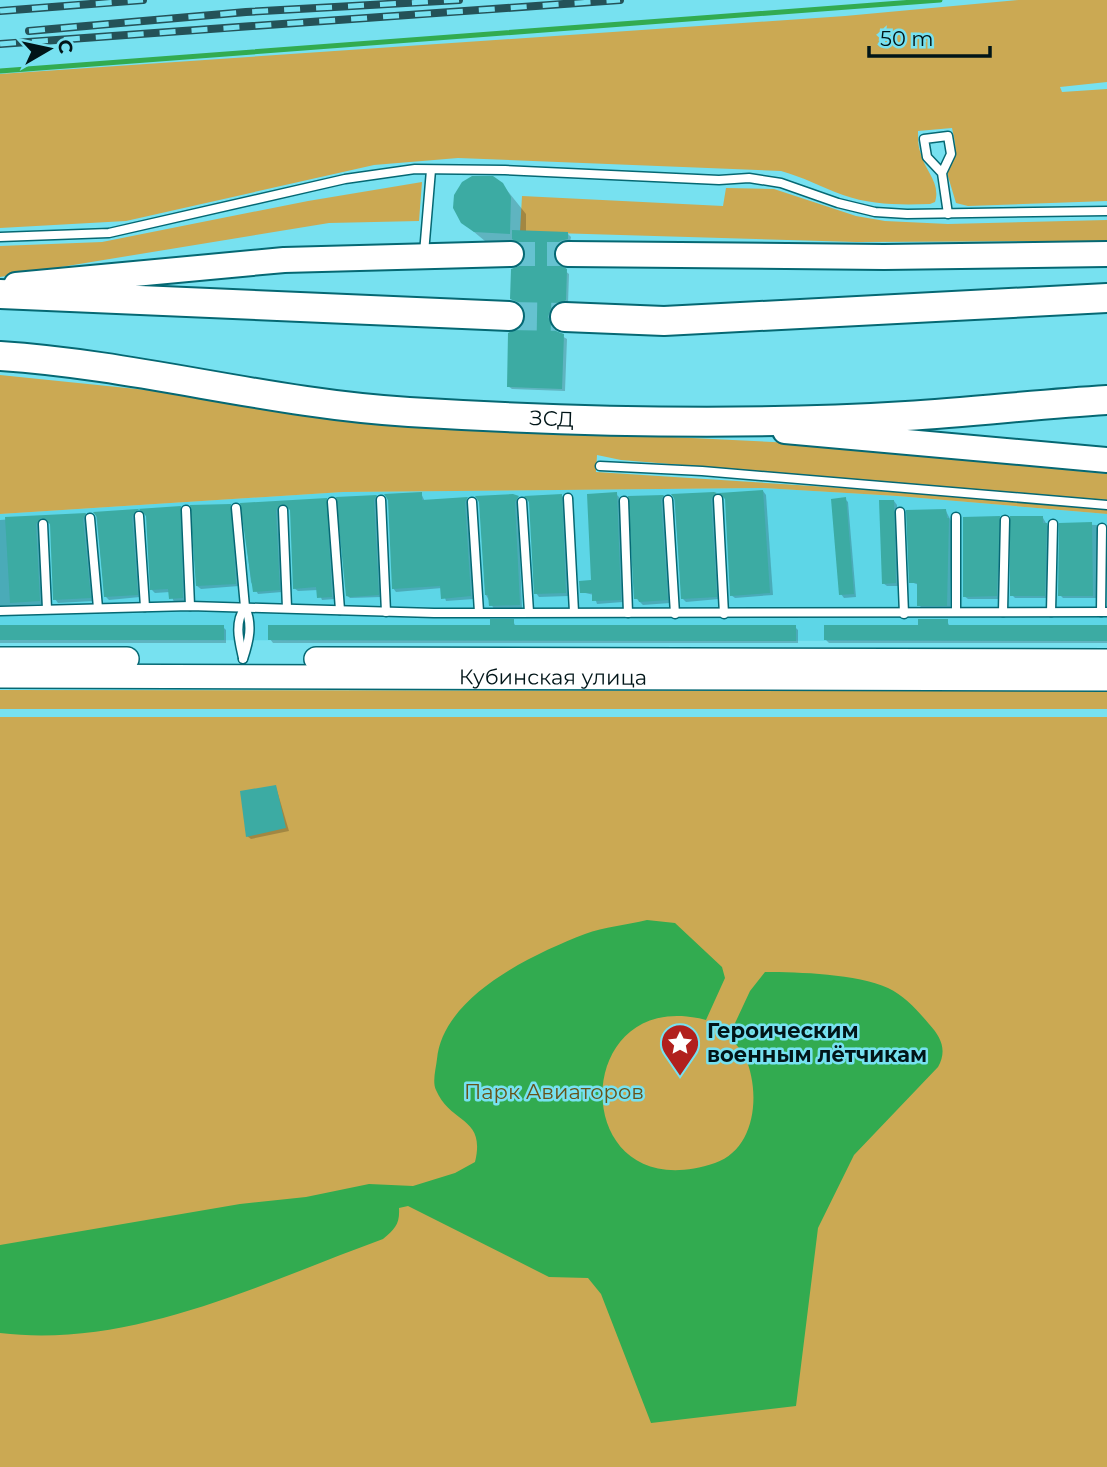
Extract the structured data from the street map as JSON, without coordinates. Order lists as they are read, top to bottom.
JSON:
{
  "streets": {
    "highway": ["ЗСД"],
    "main road": ["Кубинская улица"]
  },
  "parks": ["Парк Авиаторов"],
  "places": {
    "place": ["Героическим военным лётчикам"]
  },
  "scale_bar": "50 m",
  "north": "right"
}
